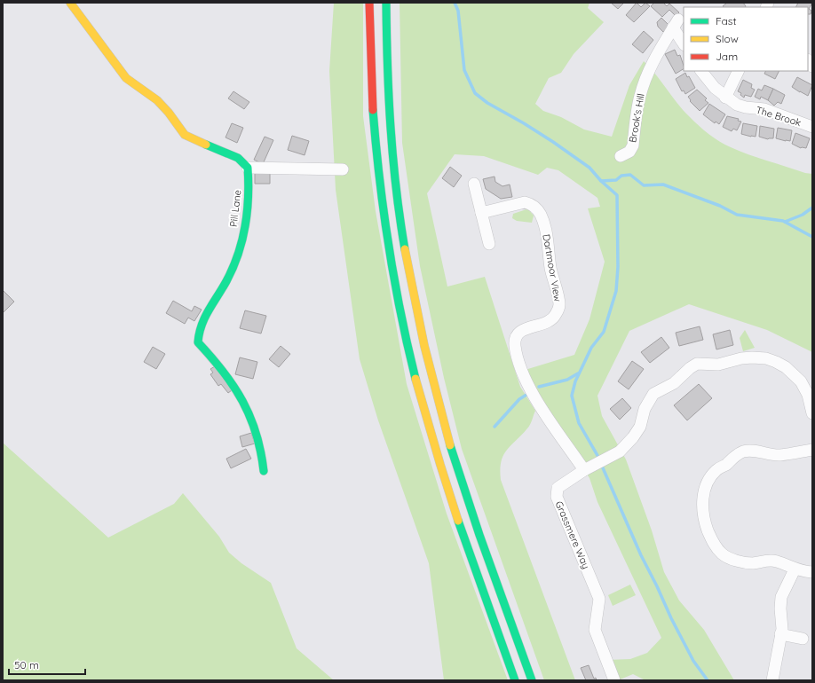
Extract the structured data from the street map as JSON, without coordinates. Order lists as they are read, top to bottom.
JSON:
{
  "streets": {
    "main road": ["Pill Lane"],
    "street": [
      "The Brook",
      "Brook's Hill",
      "Dartmoor View",
      "Grassmere Way"
    ]
  },
  "crossings": [
    ["Dartmoor View", "Grassmere Way"]
  ],
  "legend": ["Fast", "Slow", "Jam"],
  "scale_bar": "50 m"
}
